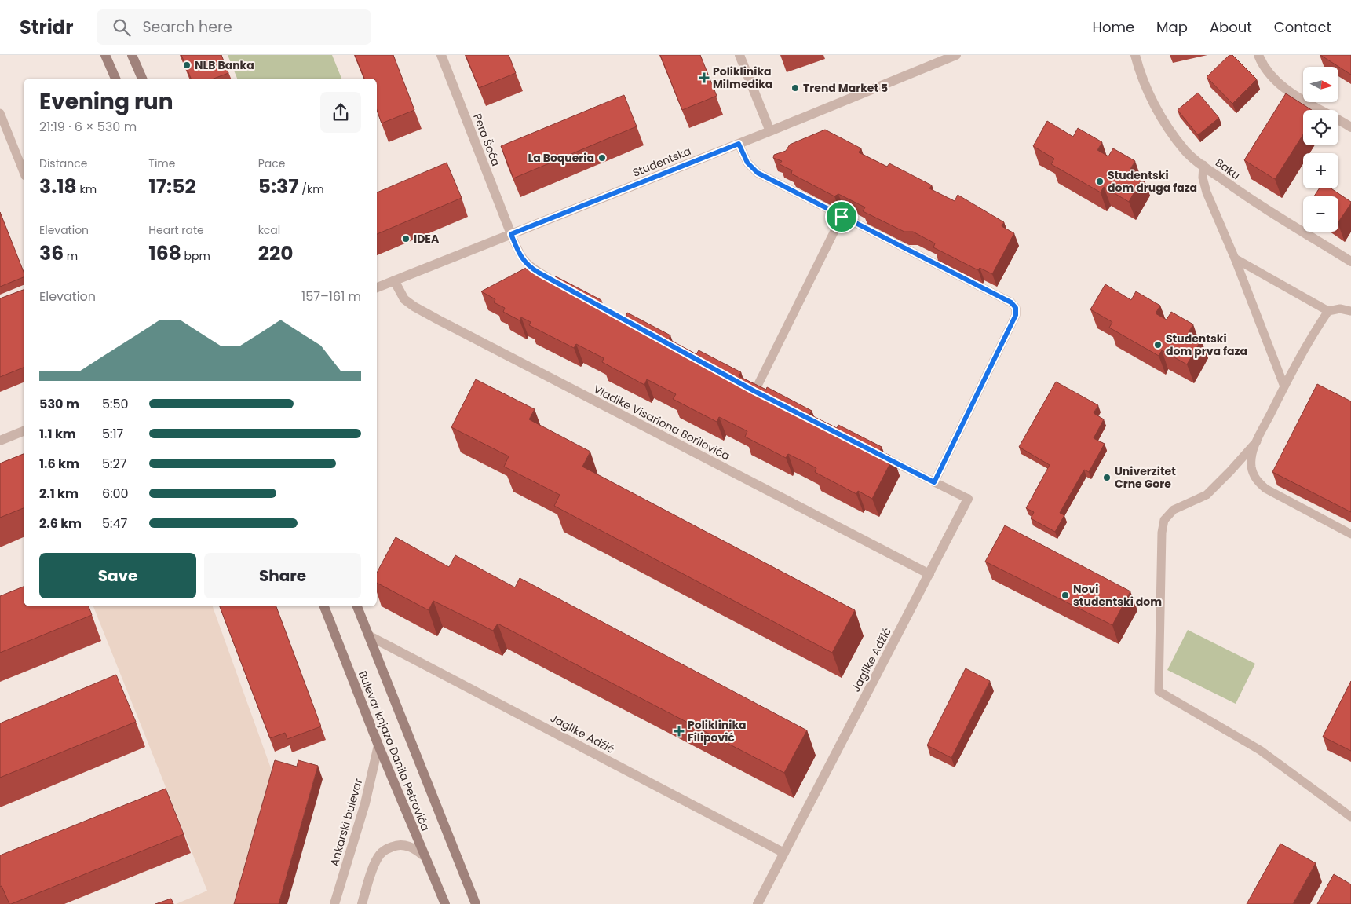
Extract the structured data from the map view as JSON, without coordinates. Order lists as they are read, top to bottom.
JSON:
{
  "streets": {
    "main road": ["Bulevar knjaza Danila Petrovića"],
    "street": [
      "Pera Šoća",
      "Studentska",
      "Baku",
      "Vladike Visariona Borilovića",
      "Jaglike Adžić",
      "Ankarski bulevar"
    ]
  },
  "crossings": [
    ["Pera Šoća", "Studentska"],
    ["Studentska", "Vladike Visariona Borilovića"],
    ["Vladike Visariona Borilovića", "Jaglike Adžić"],
    ["Jaglike Adžić", "Bulevar knjaza Danila Petrovića"],
    ["Bulevar knjaza Danila Petrovića", "Ankarski bulevar"]
  ],
  "places": {
    "other": [
      "NLB Banka",
      "Trend Market 5",
      "La Boqueria",
      "Studentski dom druga faza",
      "IDEA",
      "Studentski dom prva faza",
      "Univerzitet Crne Gore",
      "Novi studentski dom"
    ],
    "health": ["Poliklinika Milmedika", "Poliklinika Filipović"]
  },
  "north": "right",
  "page": {
    "header": "Stridr",
    "search": "Search here",
    "nav": [
      "Home",
      "Map",
      "About",
      "Contact"
    ],
    "map_buttons": ["+", "−"],
    "heading": ["Evening run", "21:19 · 6 × 530 m"],
    "stats": [
      ["Distance", "3.18 km"],
      ["Time", "17:52"],
      ["Pace", "5:37 /km"],
      ["Elevation", "36 m"],
      ["Heart rate", "168 bpm"],
      ["kcal", "220"]
    ],
    "chart": ["Elevation", "157–161 m"],
    "list": [
      {
        "name": "530 m",
        "note": "5:50"
      },
      {
        "name": "1.1 km",
        "note": "5:17"
      },
      {
        "name": "1.6 km",
        "note": "5:27"
      },
      {
        "name": "2.1 km",
        "note": "6:00"
      },
      {
        "name": "2.6 km",
        "note": "5:47"
      }
    ],
    "buttons": ["Save", "Share"]
  }
}
